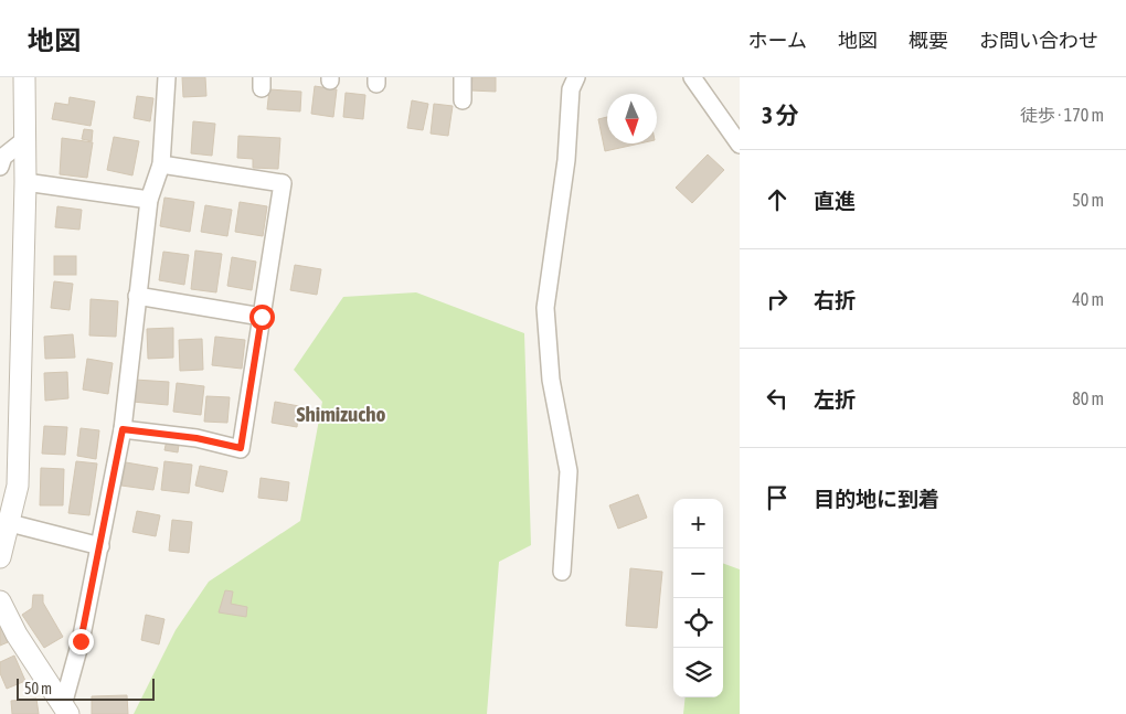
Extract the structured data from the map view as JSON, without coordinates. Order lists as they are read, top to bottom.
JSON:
{
  "districts": ["Shimizucho"],
  "scale_bar": "50 m",
  "north": "bottom",
  "page": {
    "header": "地図",
    "nav": [
      "ホーム",
      "地図",
      "概要",
      "お問い合わせ"
    ],
    "heading": ["3 分", "徒歩 · 170 m"],
    "list": [
      ["直進", "50 m"],
      ["右折", "40 m"],
      ["左折", "80 m"],
      "目的地に到着"
    ],
    "map_buttons": ["+", "−"],
    "scale": "50 m"
  }
}
